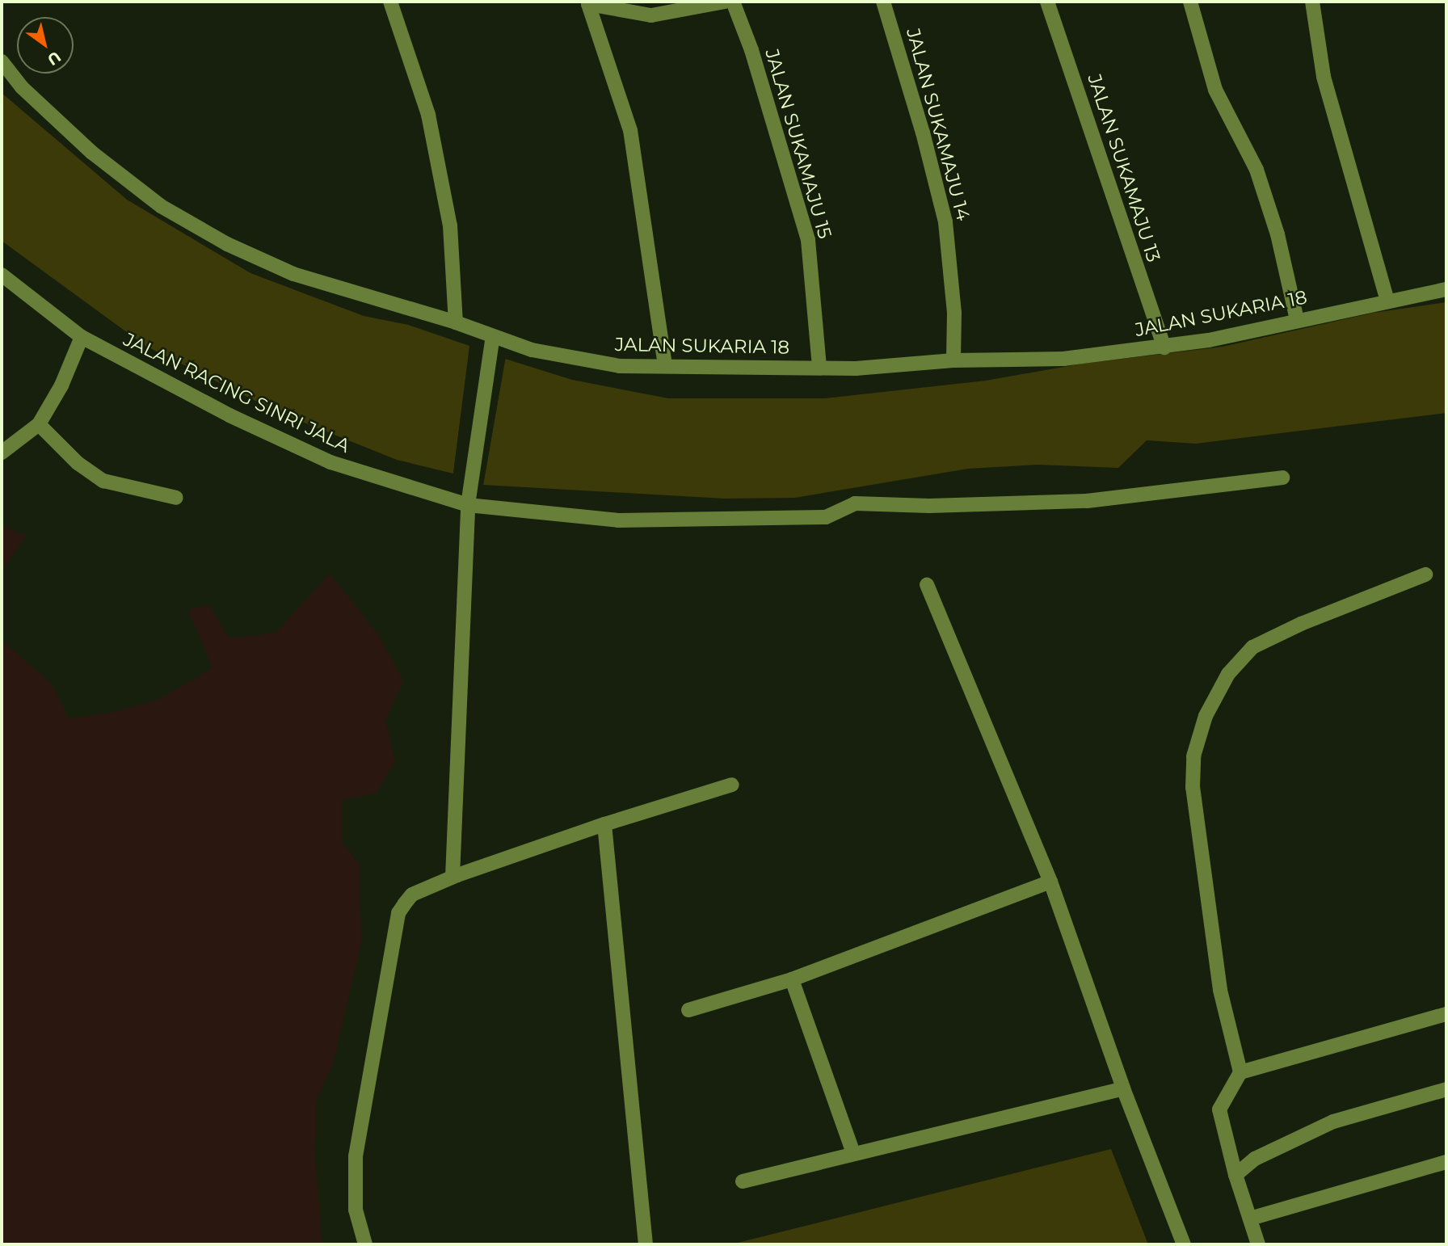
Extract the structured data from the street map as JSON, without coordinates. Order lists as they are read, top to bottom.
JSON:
{
  "streets": {
    "street": [
      "JALAN SUKAMAJU 14",
      "JALAN SUKAMAJU 15",
      "JALAN SUKAMAJU 13",
      "JALAN SUKARIA 18",
      "JALAN RACING SINRI JALA"
    ]
  },
  "crossings": [
    ["JALAN SUKAMAJU 14", "JALAN SUKARIA 18"],
    ["JALAN SUKAMAJU 15", "JALAN SUKARIA 18"],
    ["JALAN SUKAMAJU 13", "JALAN SUKARIA 18"]
  ],
  "north": "bottom right"
}
